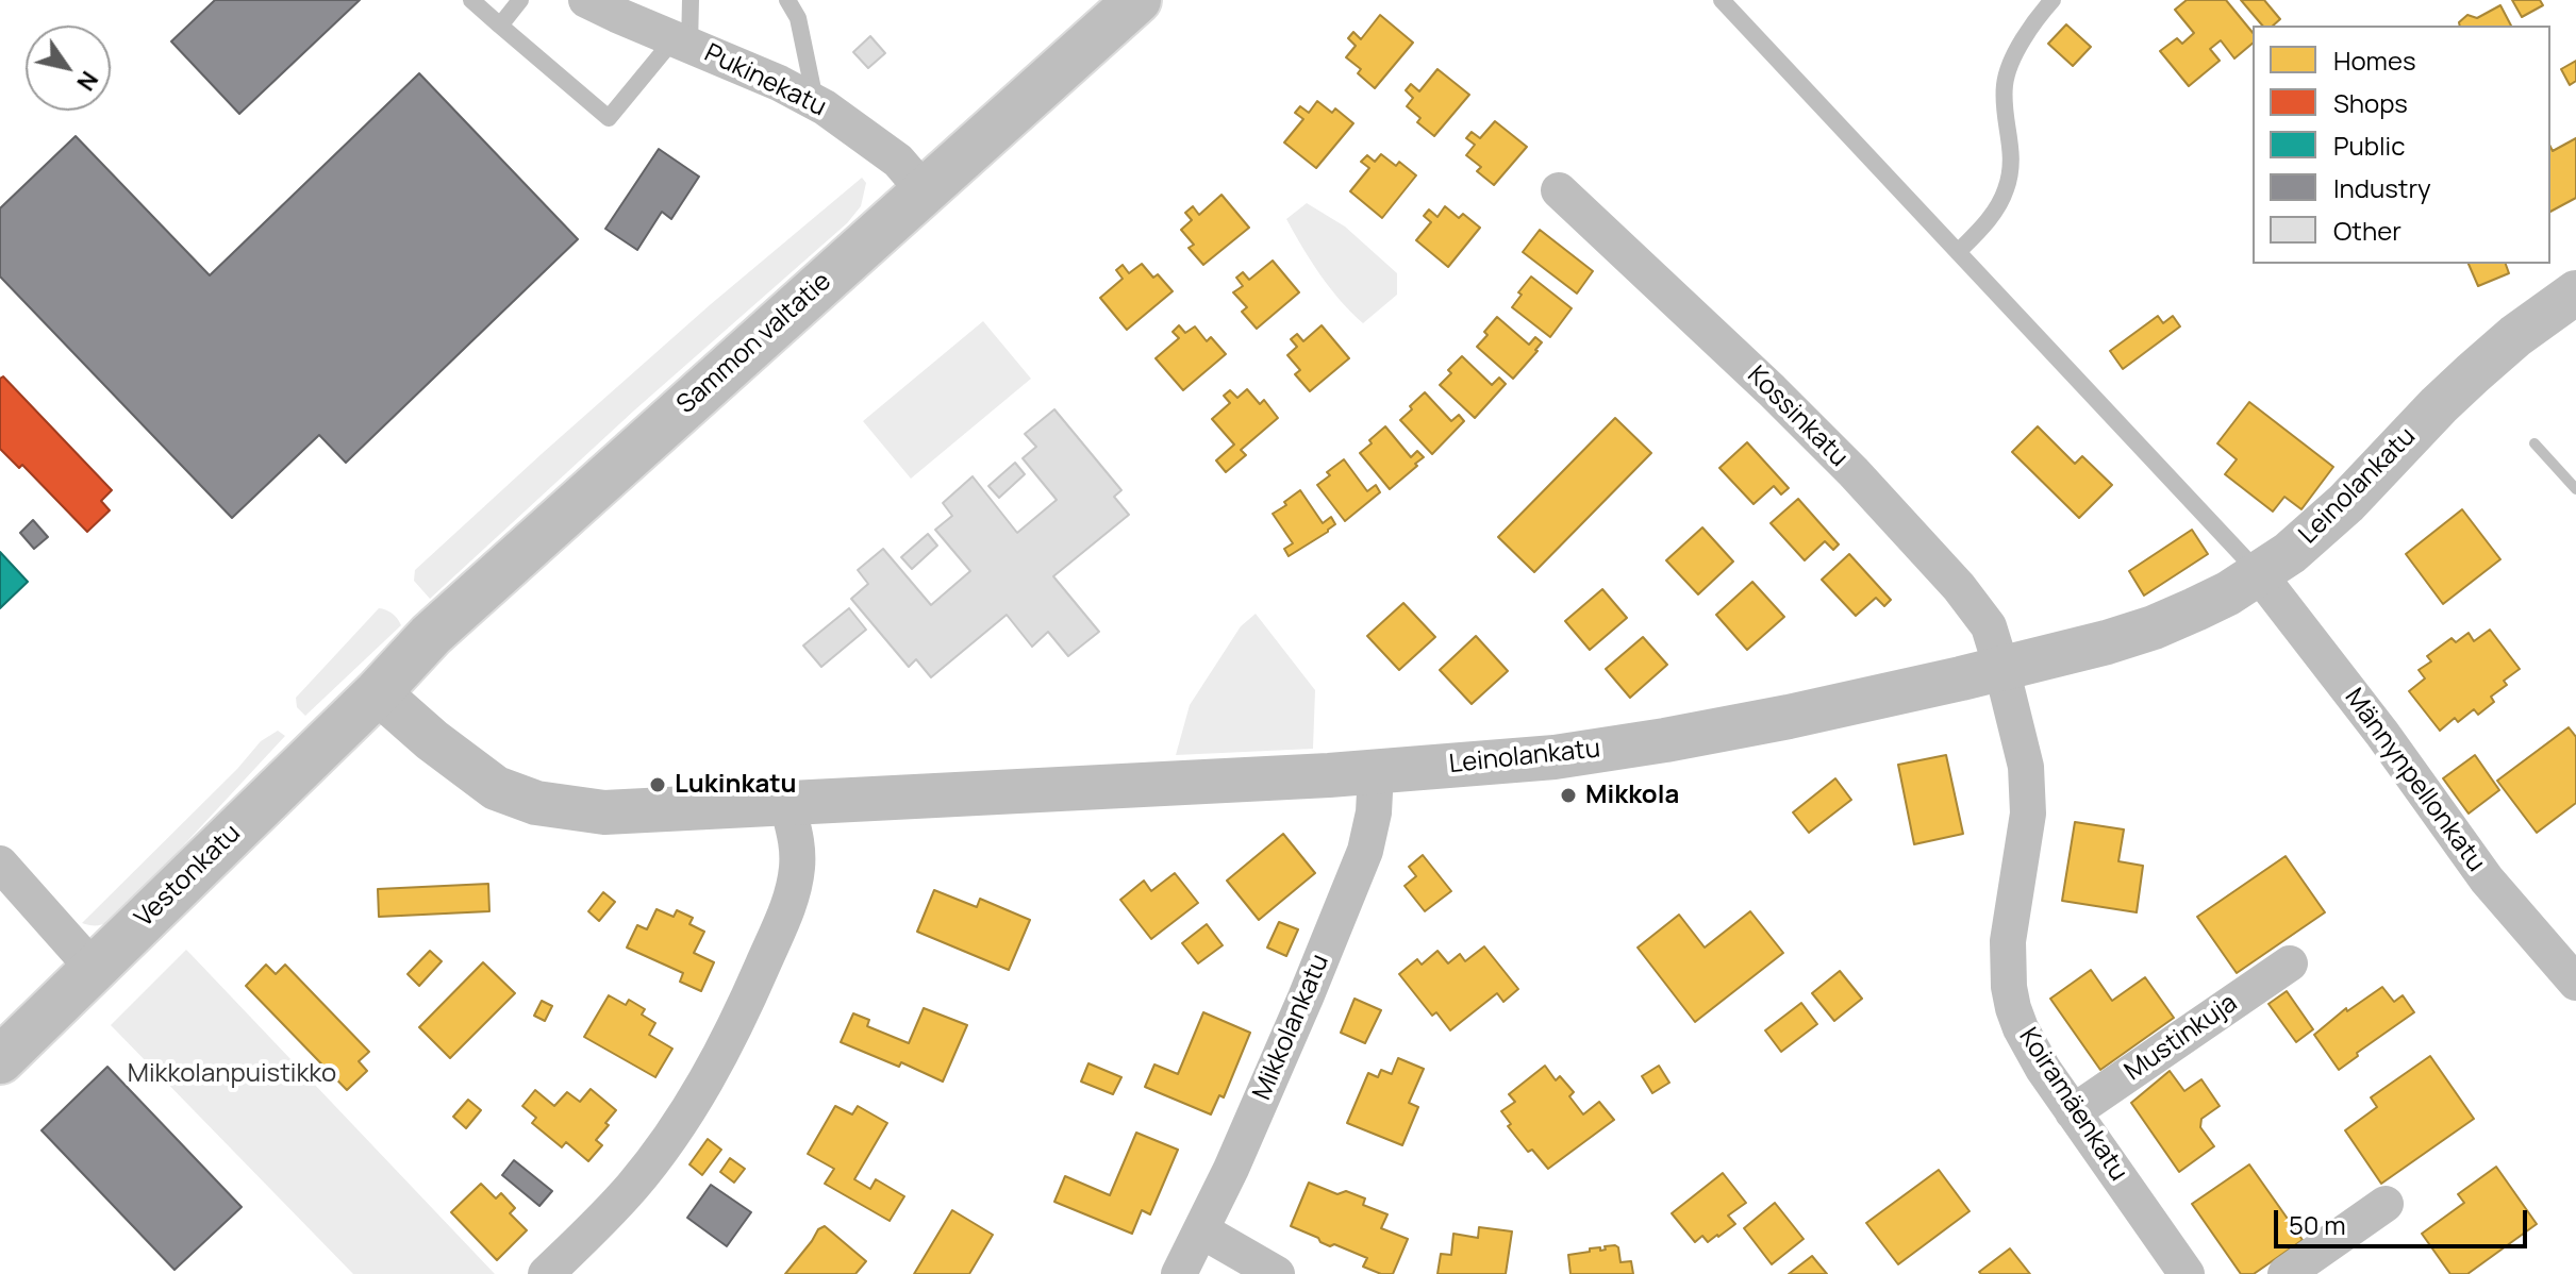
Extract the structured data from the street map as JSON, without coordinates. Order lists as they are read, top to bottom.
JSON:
{
  "streets": {
    "main road": ["Sammon valtatie", "Vestonkatu"],
    "street": [
      "Pukinekatu",
      "Kossinkatu",
      "Leinolankatu",
      "Männynpellonkatu",
      "Mikkolankatu",
      "Mustinkuja",
      "Koiramäenkatu"
    ]
  },
  "crossings": [
    ["Pukinekatu", "Sammon valtatie"],
    ["Sammon valtatie", "Leinolankatu"],
    ["Sammon valtatie", "Vestonkatu"],
    ["Kossinkatu", "Leinolankatu"],
    ["Kossinkatu", "Koiramäenkatu"],
    ["Leinolankatu", "Männynpellonkatu"],
    ["Leinolankatu", "Vestonkatu"],
    ["Leinolankatu", "Mikkolankatu"],
    ["Leinolankatu", "Koiramäenkatu"],
    ["Mustinkuja", "Koiramäenkatu"]
  ],
  "parks": ["Mikkolanpuistikko"],
  "places": ["Lukinkatu", "Mikkola"],
  "legend": [
    "Homes",
    "Shops",
    "Public",
    "Industry",
    "Other"
  ],
  "scale_bar": "50 m",
  "north": "bottom right"
}
